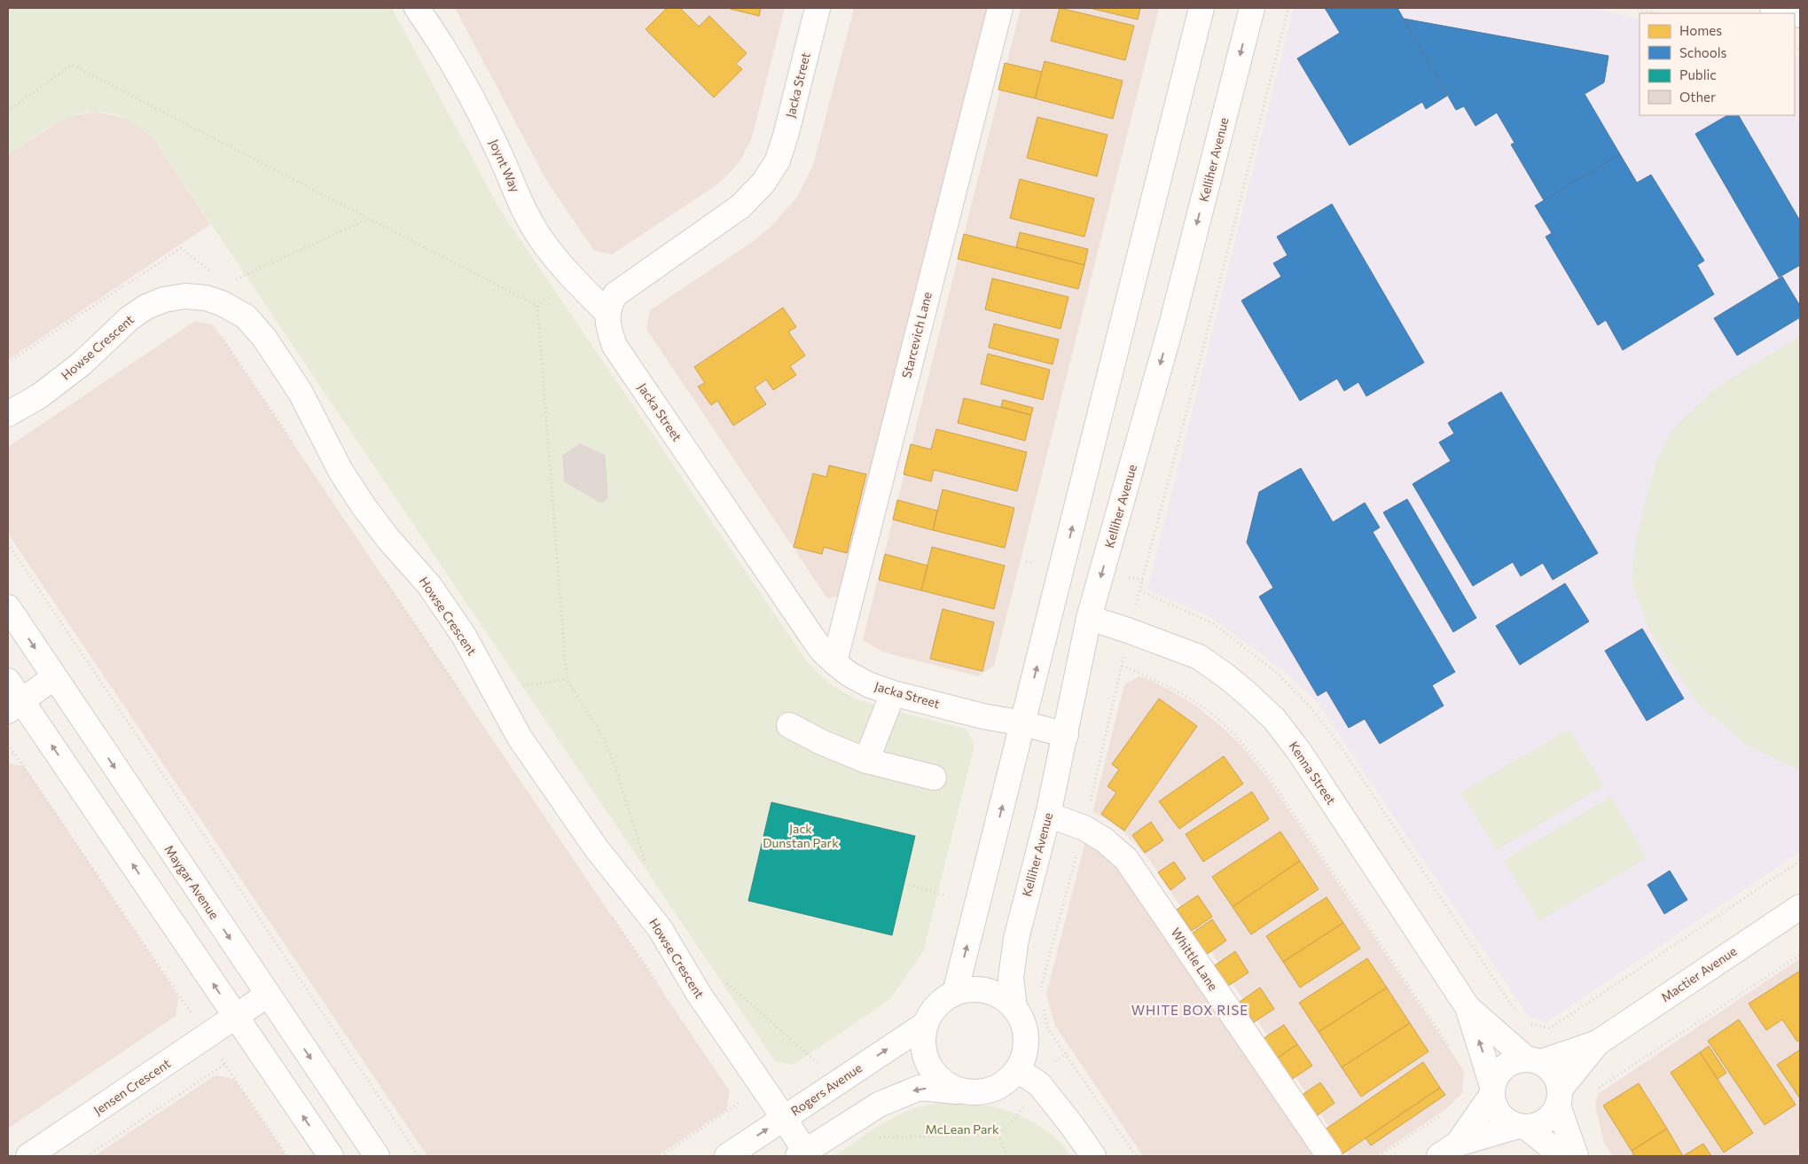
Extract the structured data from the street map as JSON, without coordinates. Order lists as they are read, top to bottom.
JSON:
{
  "streets": {
    "street": [
      "Jacka Street",
      "Kelliher Avenue",
      "Joynt Way",
      "Starcevich Lane",
      "Howse Crescent",
      "Kenna Street",
      "Maygar Avenue",
      "Whittle Lane",
      "Mactier Avenue",
      "Jensen Crescent",
      "Rogers Avenue"
    ]
  },
  "crossings": [
    ["Jacka Street", "Kelliher Avenue"],
    ["Jacka Street", "Joynt Way"],
    ["Jacka Street", "Starcevich Lane"],
    ["Kelliher Avenue", "Kenna Street"],
    ["Kelliher Avenue", "Whittle Lane"],
    ["Kelliher Avenue", "Rogers Avenue"],
    ["Howse Crescent", "Rogers Avenue"],
    ["Kenna Street", "Mactier Avenue"],
    ["Maygar Avenue", "Jensen Crescent"]
  ],
  "districts": ["WHITE BOX RISE"],
  "parks": ["Jack Dunstan Park", "McLean Park"],
  "legend": [
    "Homes",
    "Schools",
    "Public",
    "Other"
  ]
}
